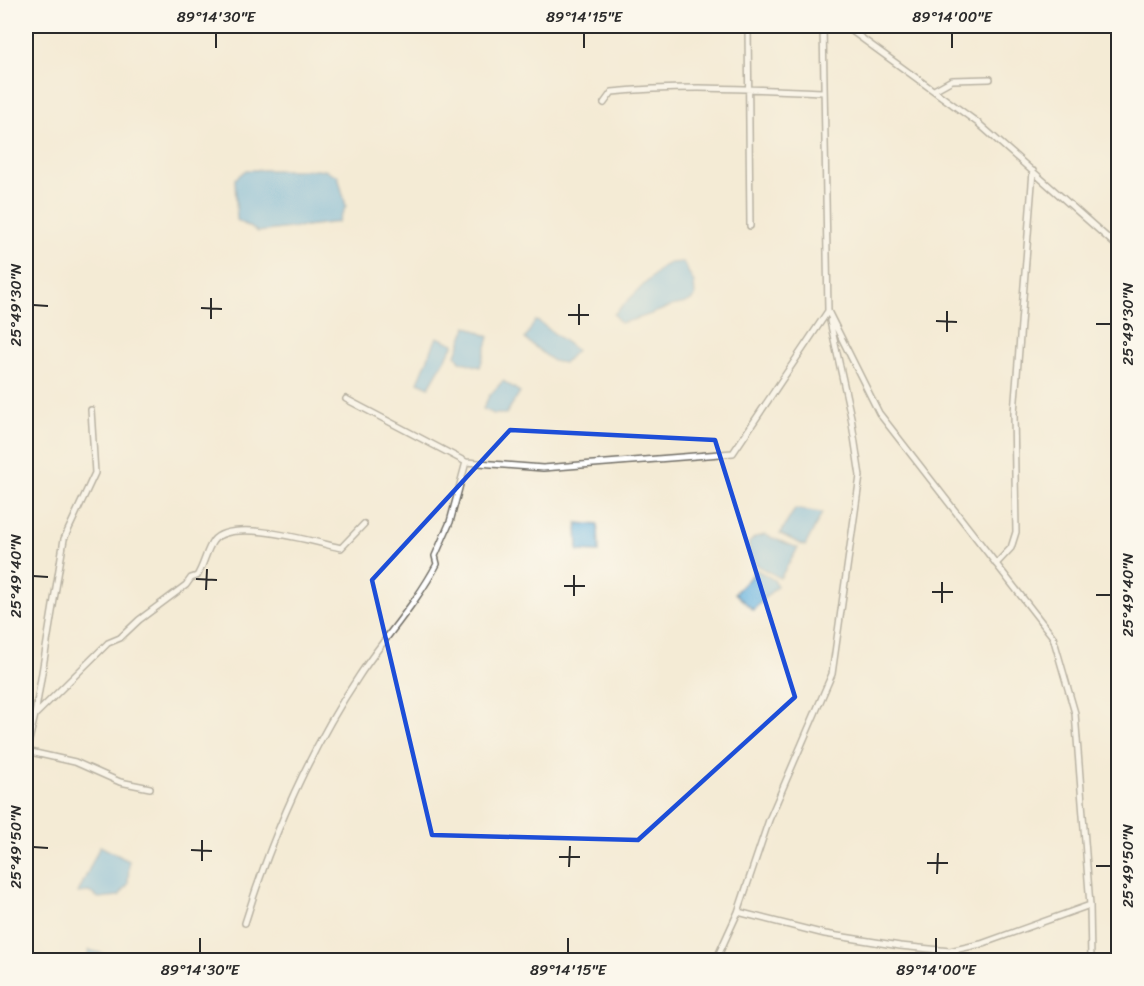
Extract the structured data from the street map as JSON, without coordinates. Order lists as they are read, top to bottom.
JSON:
{
  "coordinates": [
    "89°14'30\"E",
    "89°14'15\"E",
    "89°14'00\"E",
    "25°49'30\"N",
    "25°49'40\"N",
    "25°49'50\"N"
  ]
}
